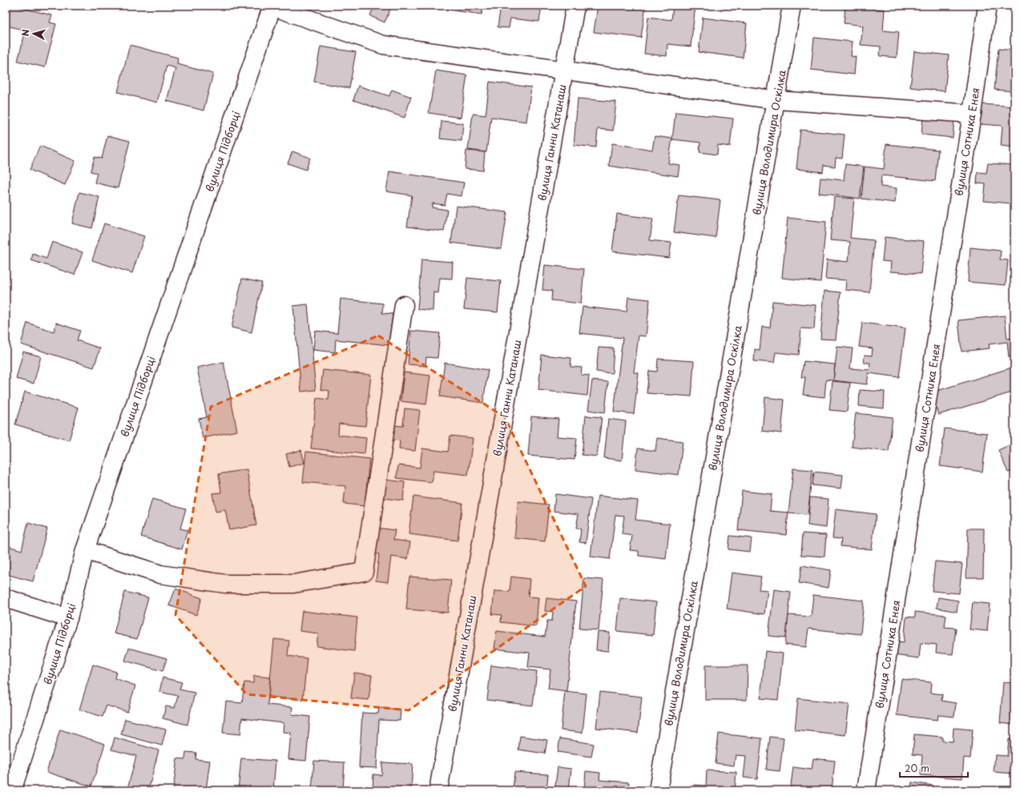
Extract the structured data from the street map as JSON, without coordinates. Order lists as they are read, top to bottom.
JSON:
{
  "streets": {
    "street": [
      "вулиця Сотника Енея",
      "вулиця Ганни Катанаш",
      "вулиця Володимира Оскілка",
      "вулиця Підборці"
    ]
  },
  "scale_bar": "20 m",
  "north": "left"
}
